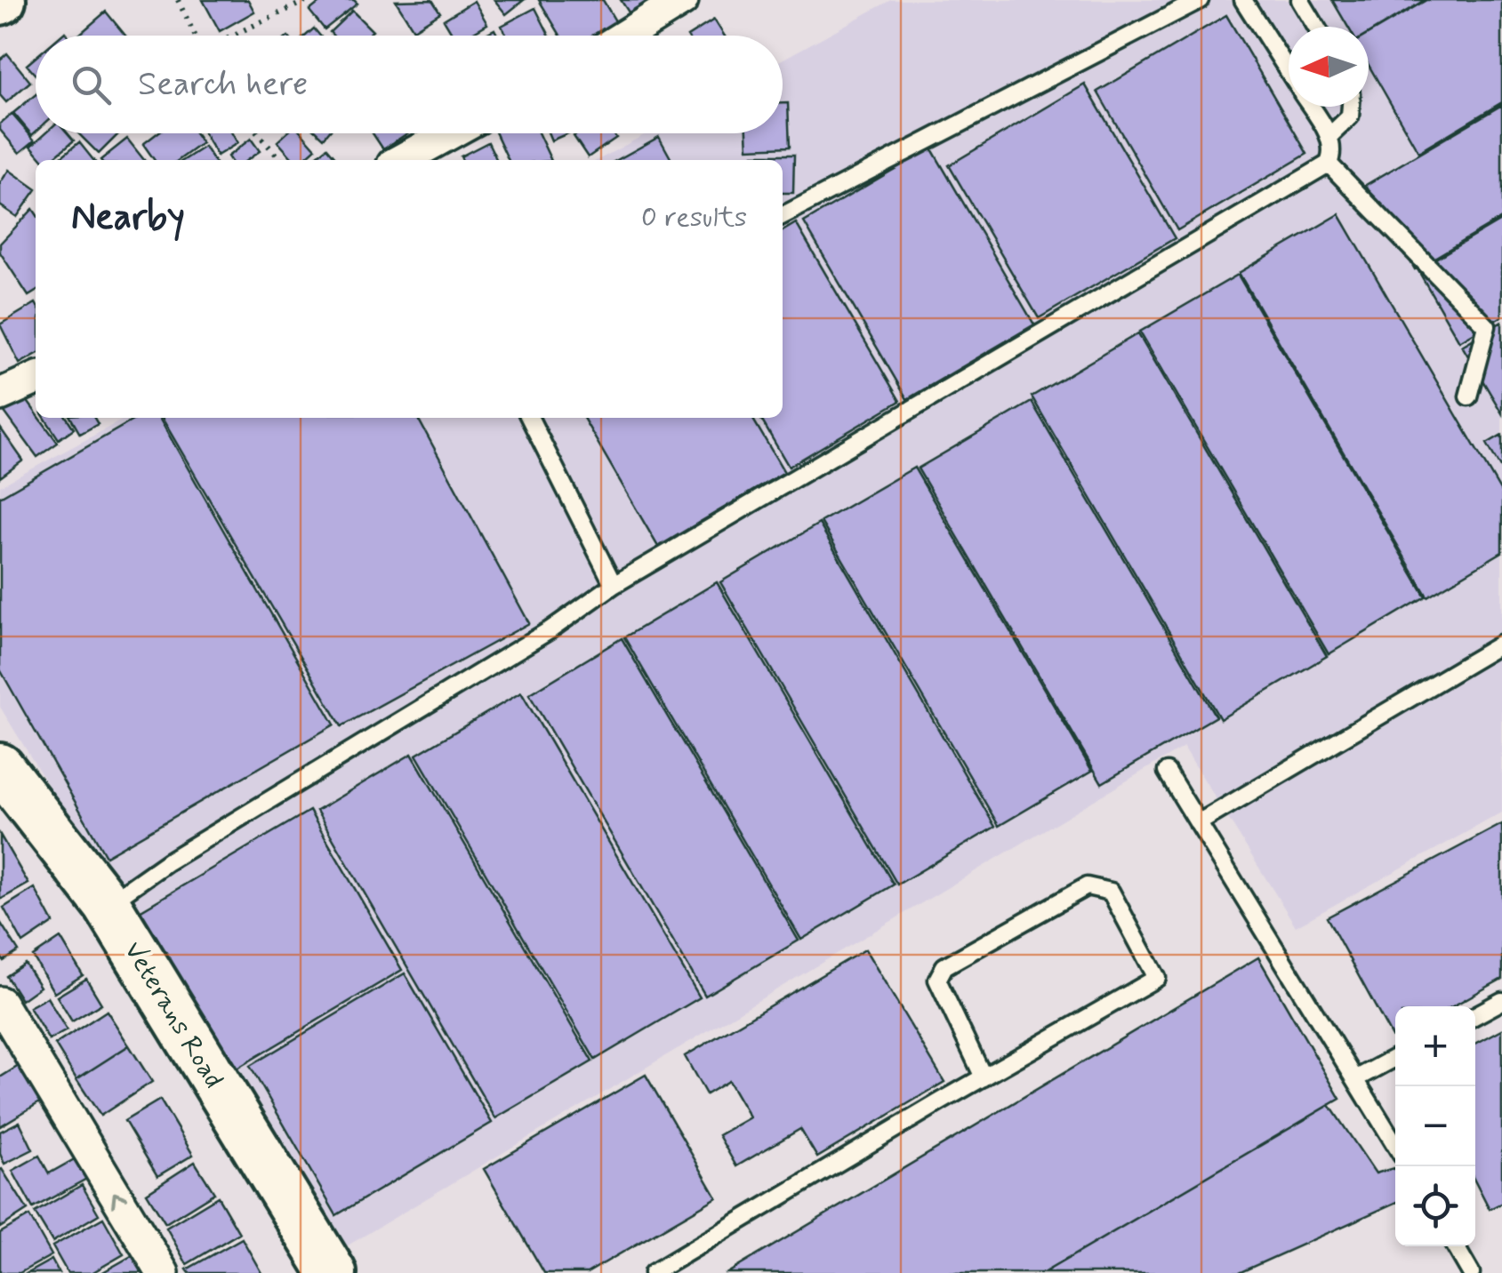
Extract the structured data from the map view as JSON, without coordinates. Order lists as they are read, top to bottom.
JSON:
{
  "streets": {
    "street": ["Veterans Road"]
  },
  "north": "left",
  "page": {
    "search": "Search here",
    "heading": ["Nearby", "0 results"],
    "map_buttons": ["+", "−"]
  }
}
